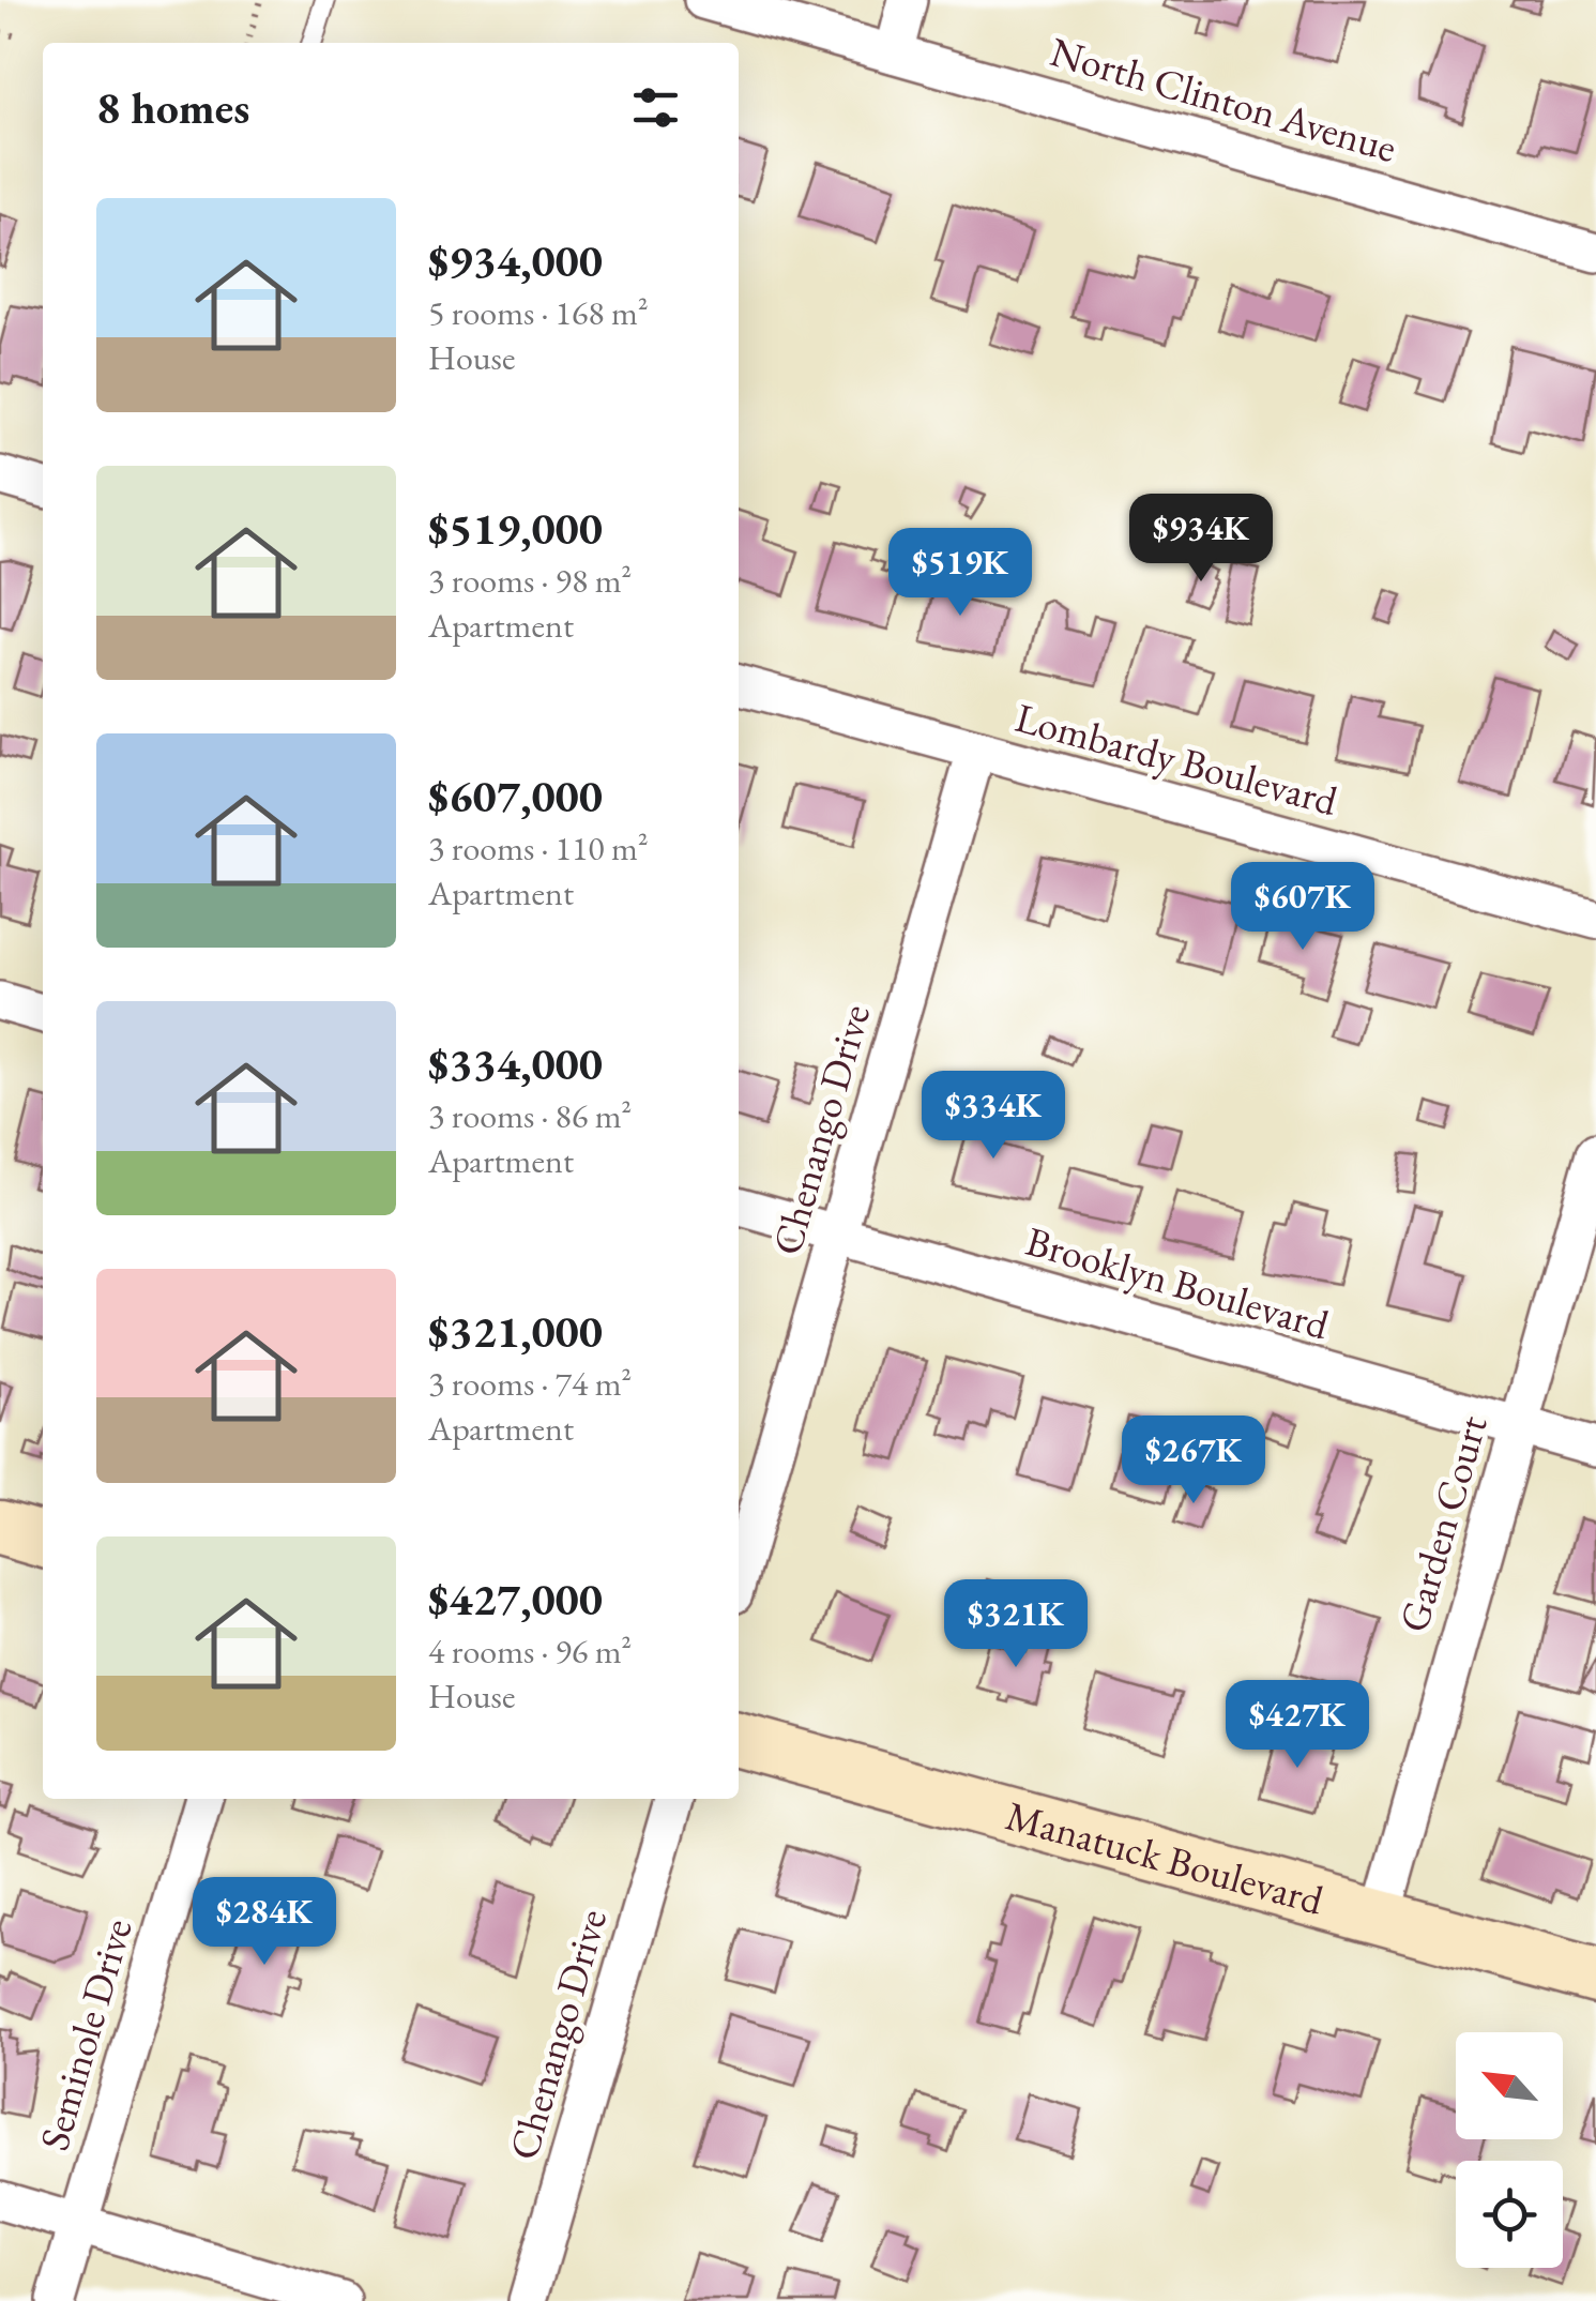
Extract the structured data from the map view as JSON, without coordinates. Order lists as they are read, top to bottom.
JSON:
{
  "streets": {
    "street": [
      "North Clinton Avenue",
      "Lombardy Boulevard",
      "Chenango Drive",
      "Brooklyn Boulevard",
      "Garden Court",
      "Manatuck Boulevard",
      "Seminole Drive"
    ]
  },
  "crossings": [
    ["Lombardy Boulevard", "Chenango Drive"],
    ["Chenango Drive", "Brooklyn Boulevard"],
    ["Brooklyn Boulevard", "Garden Court"],
    ["Garden Court", "Manatuck Boulevard"]
  ],
  "north": "top left",
  "page": {
    "heading": "8 homes",
    "list": [
      {
        "name": "$934,000",
        "note": "5 rooms · 168 m² · House"
      },
      {
        "name": "$519,000",
        "note": "3 rooms · 98 m² · Apartment"
      },
      {
        "name": "$607,000",
        "note": "3 rooms · 110 m² · Apartment"
      },
      {
        "name": "$334,000",
        "note": "3 rooms · 86 m² · Apartment"
      },
      {
        "name": "$321,000",
        "note": "3 rooms · 74 m² · Apartment"
      },
      {
        "name": "$427,000",
        "note": "4 rooms · 96 m² · House"
      }
    ],
    "price": [
      "$934K",
      "$519K",
      "$607K",
      "$334K",
      "$267K",
      "$321K",
      "$427K",
      "$284K"
    ]
  }
}
